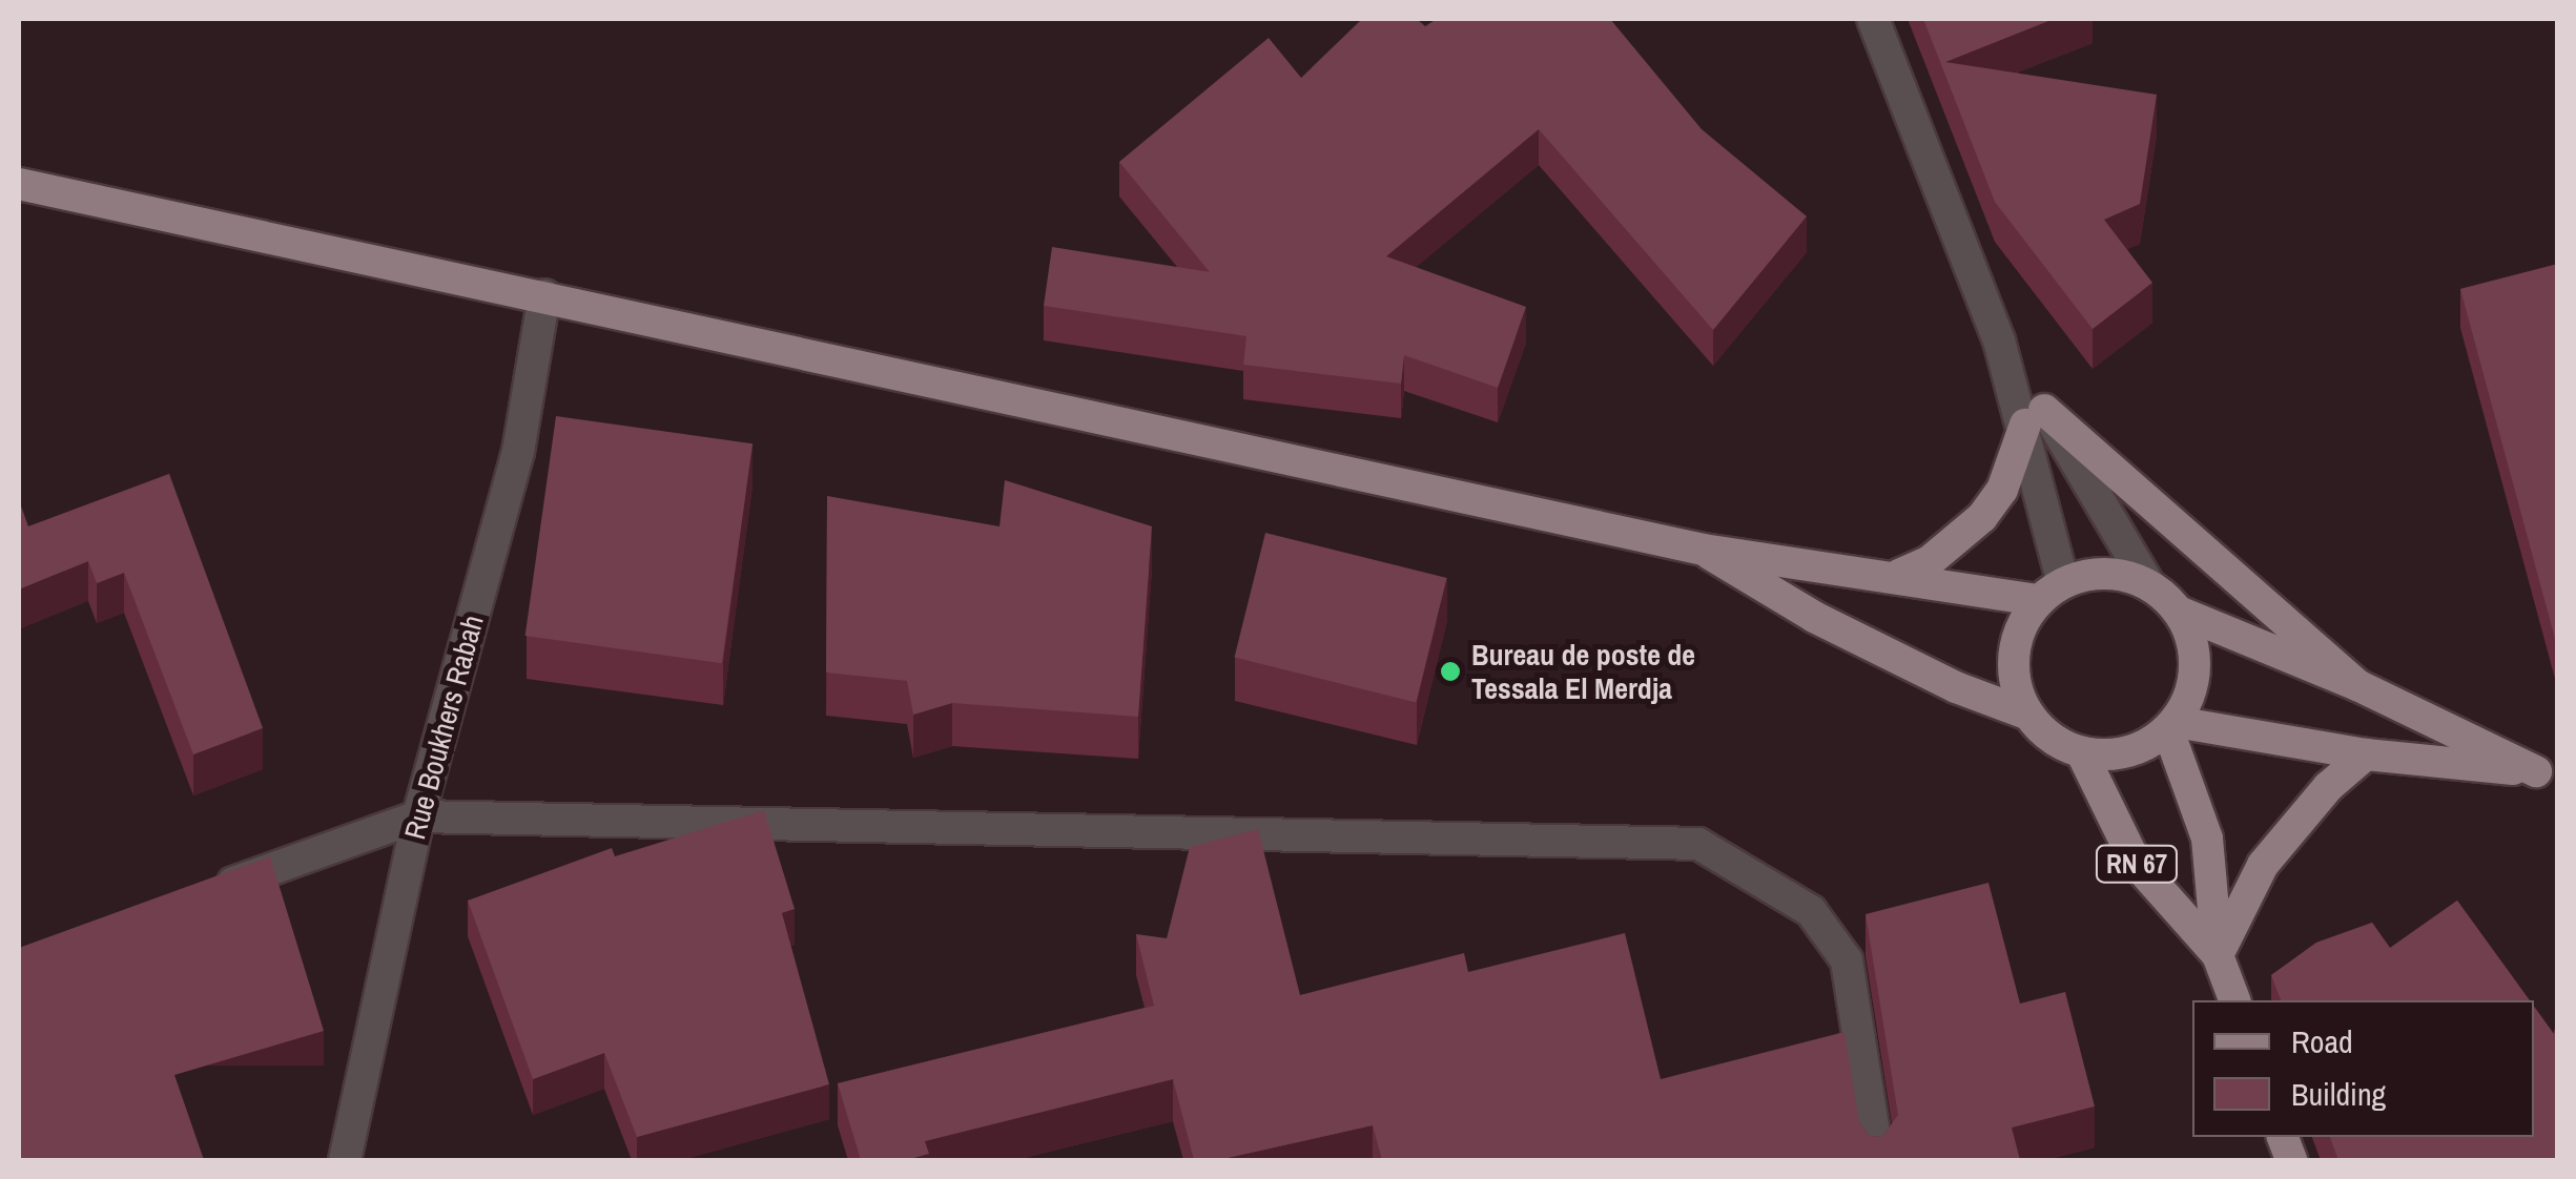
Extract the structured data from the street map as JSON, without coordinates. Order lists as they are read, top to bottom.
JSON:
{
  "streets": {
    "main road": ["RN 67"],
    "street": ["Rue Boukhers Rabah"]
  },
  "places": ["Bureau de poste de Tessala El Merdja"],
  "legend": ["Road", "Building"]
}
